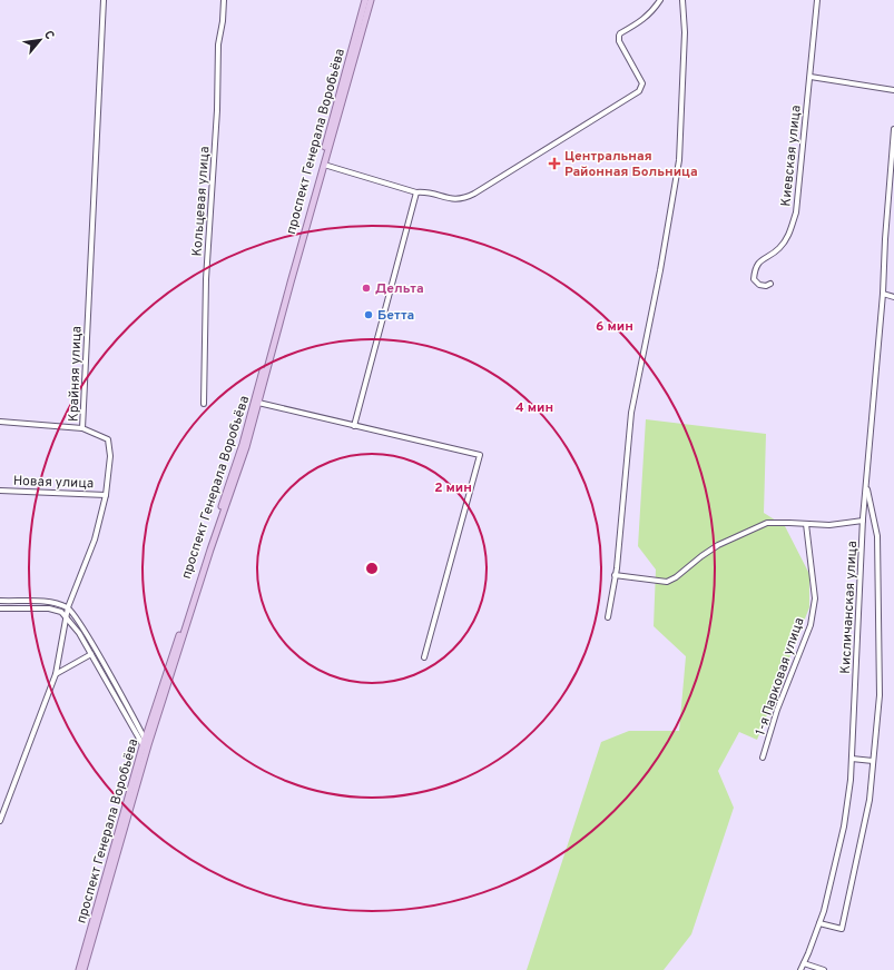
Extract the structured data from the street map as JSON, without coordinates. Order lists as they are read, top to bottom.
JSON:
{
  "streets": {
    "main road": ["проспект Генерала Воробьёва"],
    "street": [
      "Киевская улица",
      "Кольцевая улица",
      "Крайняя улица",
      "Новая улица",
      "Кисличанская улица",
      "1-я Парковая улица"
    ]
  },
  "crossings": [
    ["Крайняя улица", "Новая улица"]
  ],
  "places": {
    "health": ["Центральная Районная Больница"],
    "other": ["Дельта", "Бетта"]
  },
  "north": "top right",
  "rings": ["6 мин", "4 мин", "2 мин"]
}
